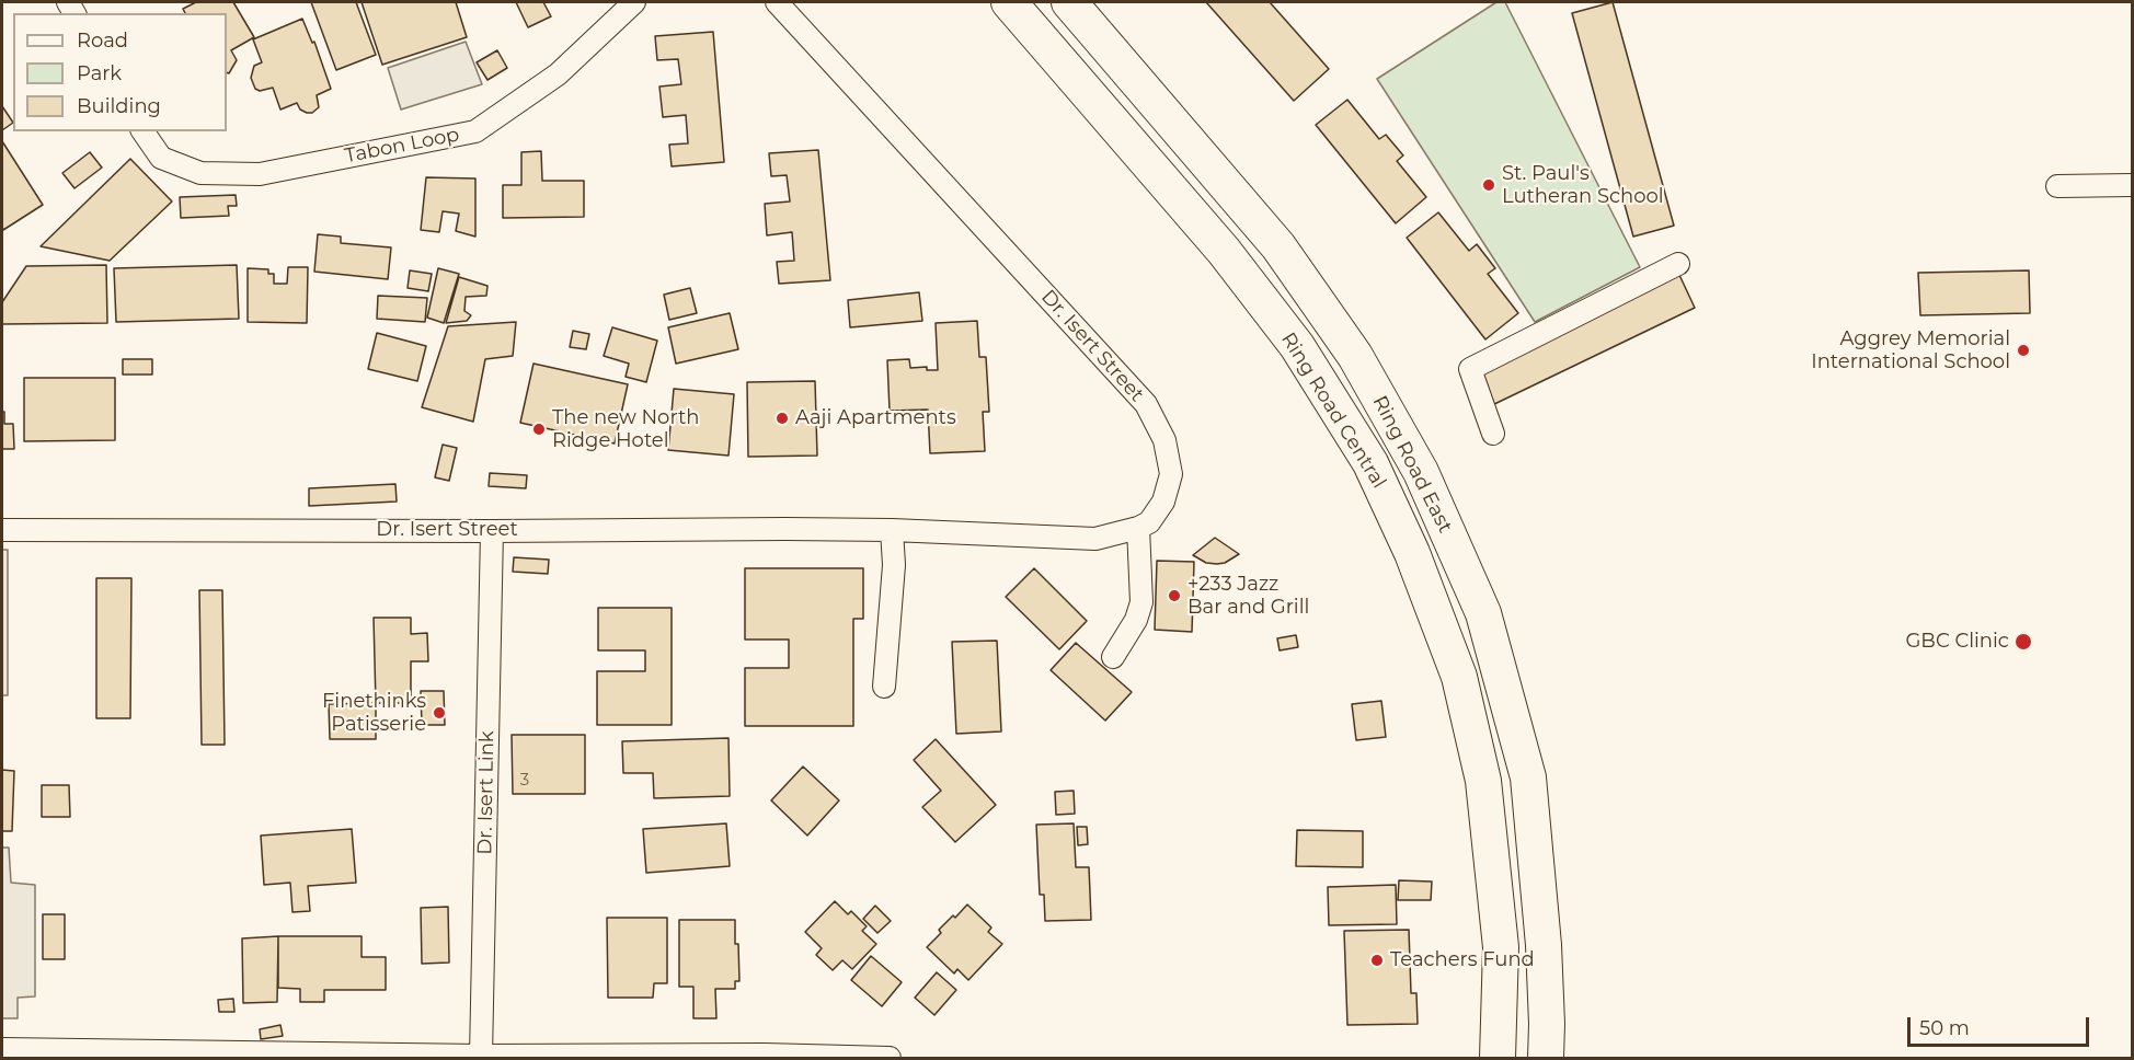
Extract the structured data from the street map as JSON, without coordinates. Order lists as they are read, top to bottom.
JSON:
{
  "streets": {
    "main road": ["Ring Road Central", "Ring Road East"],
    "street": ["Tabon Loop", "Dr. Isert Street", "Dr. Isert Link"]
  },
  "crossings": [
    ["Dr. Isert Street", "Dr. Isert Link"]
  ],
  "places": [
    "St. Paul's Lutheran School",
    "Aggrey Memorial International School",
    "Aaji Apartments",
    "The new North Ridge Hotel",
    "+233 Jazz Bar and Grill",
    "GBC Clinic",
    "Finethinks Patisserie",
    "Teachers Fund"
  ],
  "house_numbers": ["3"],
  "legend": ["Road", "Park", "Building"],
  "scale_bar": "50 m"
}
